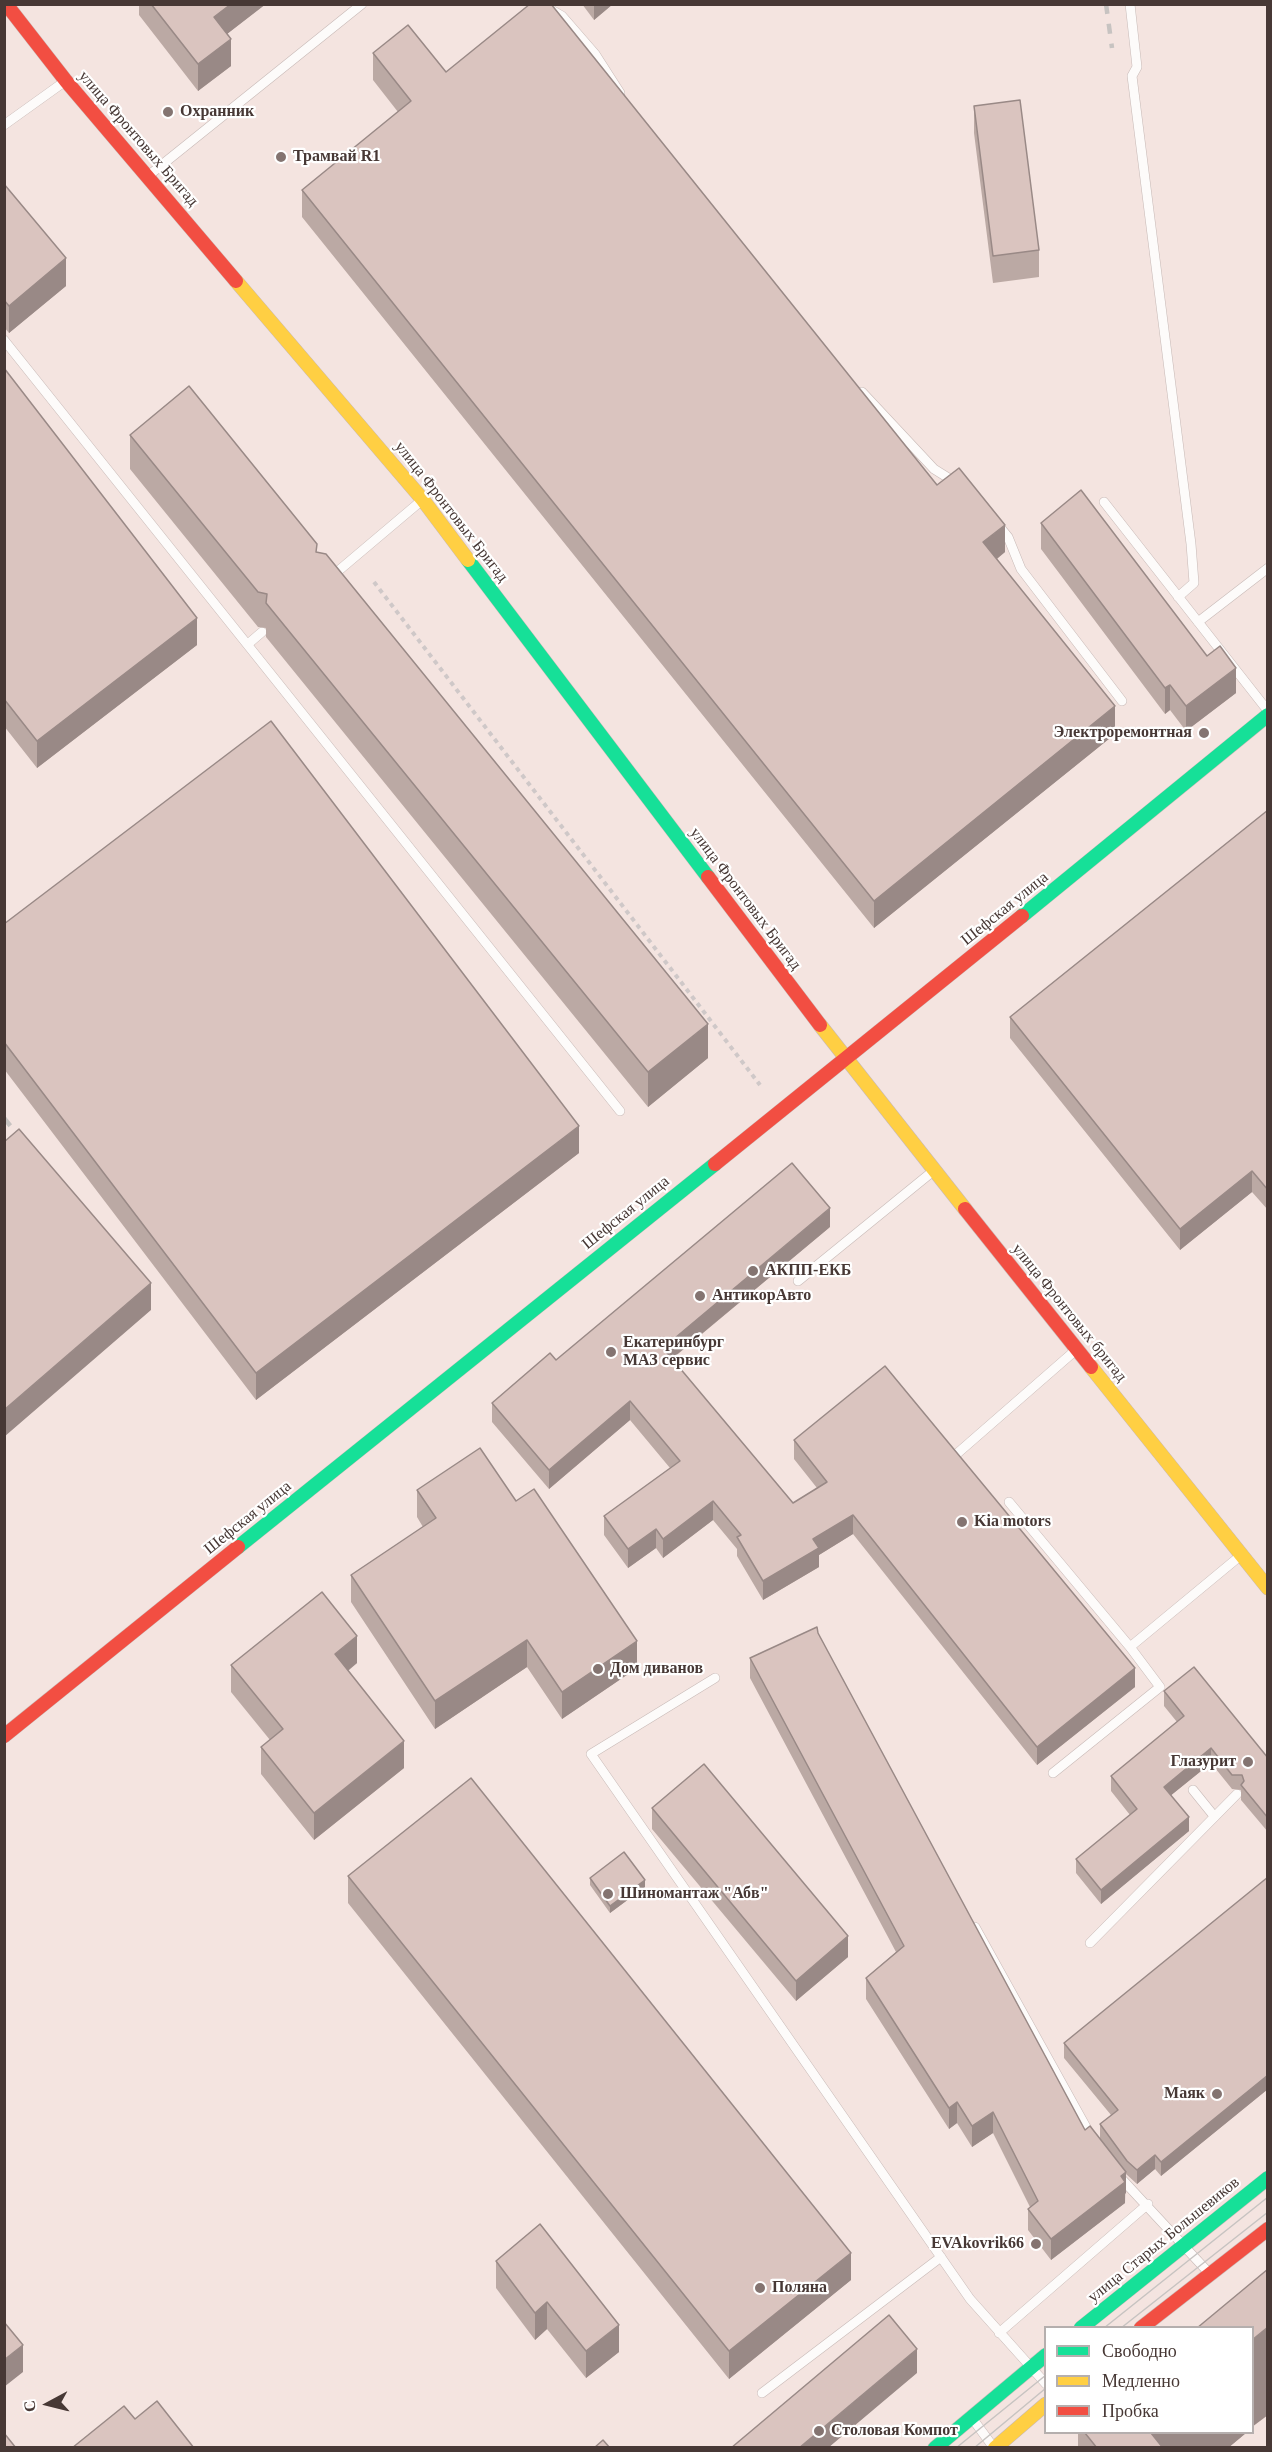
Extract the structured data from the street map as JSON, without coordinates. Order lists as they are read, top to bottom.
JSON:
{
  "streets": {
    "main road": [
      "улица Фронтовых Бригад",
      "Шефская улица",
      "улица Фронтовых бригад",
      "улица Старых Большевиков"
    ]
  },
  "crossings": [
    ["улица Фронтовых Бригад", "Шефская улица"],
    ["улица Фронтовых Бригад", "улица Фронтовых бригад"],
    ["Шефская улица", "улица Фронтовых бригад"]
  ],
  "places": [
    "Охранник",
    "Трамвай R1",
    "Электроремонтная",
    "АКПП-ЕКБ",
    "АнтикорАвто",
    "Екатеринбург МАЗ сервис",
    "Kia motors",
    "Дом диванов",
    "Глазурит",
    "Шиномантаж \"Абв\"",
    "Маяк",
    "EVAkovrik66",
    "Поляна",
    "Столовая Компот"
  ],
  "legend": ["Свободно", "Медленно", "Пробка"],
  "north": "left"
}
